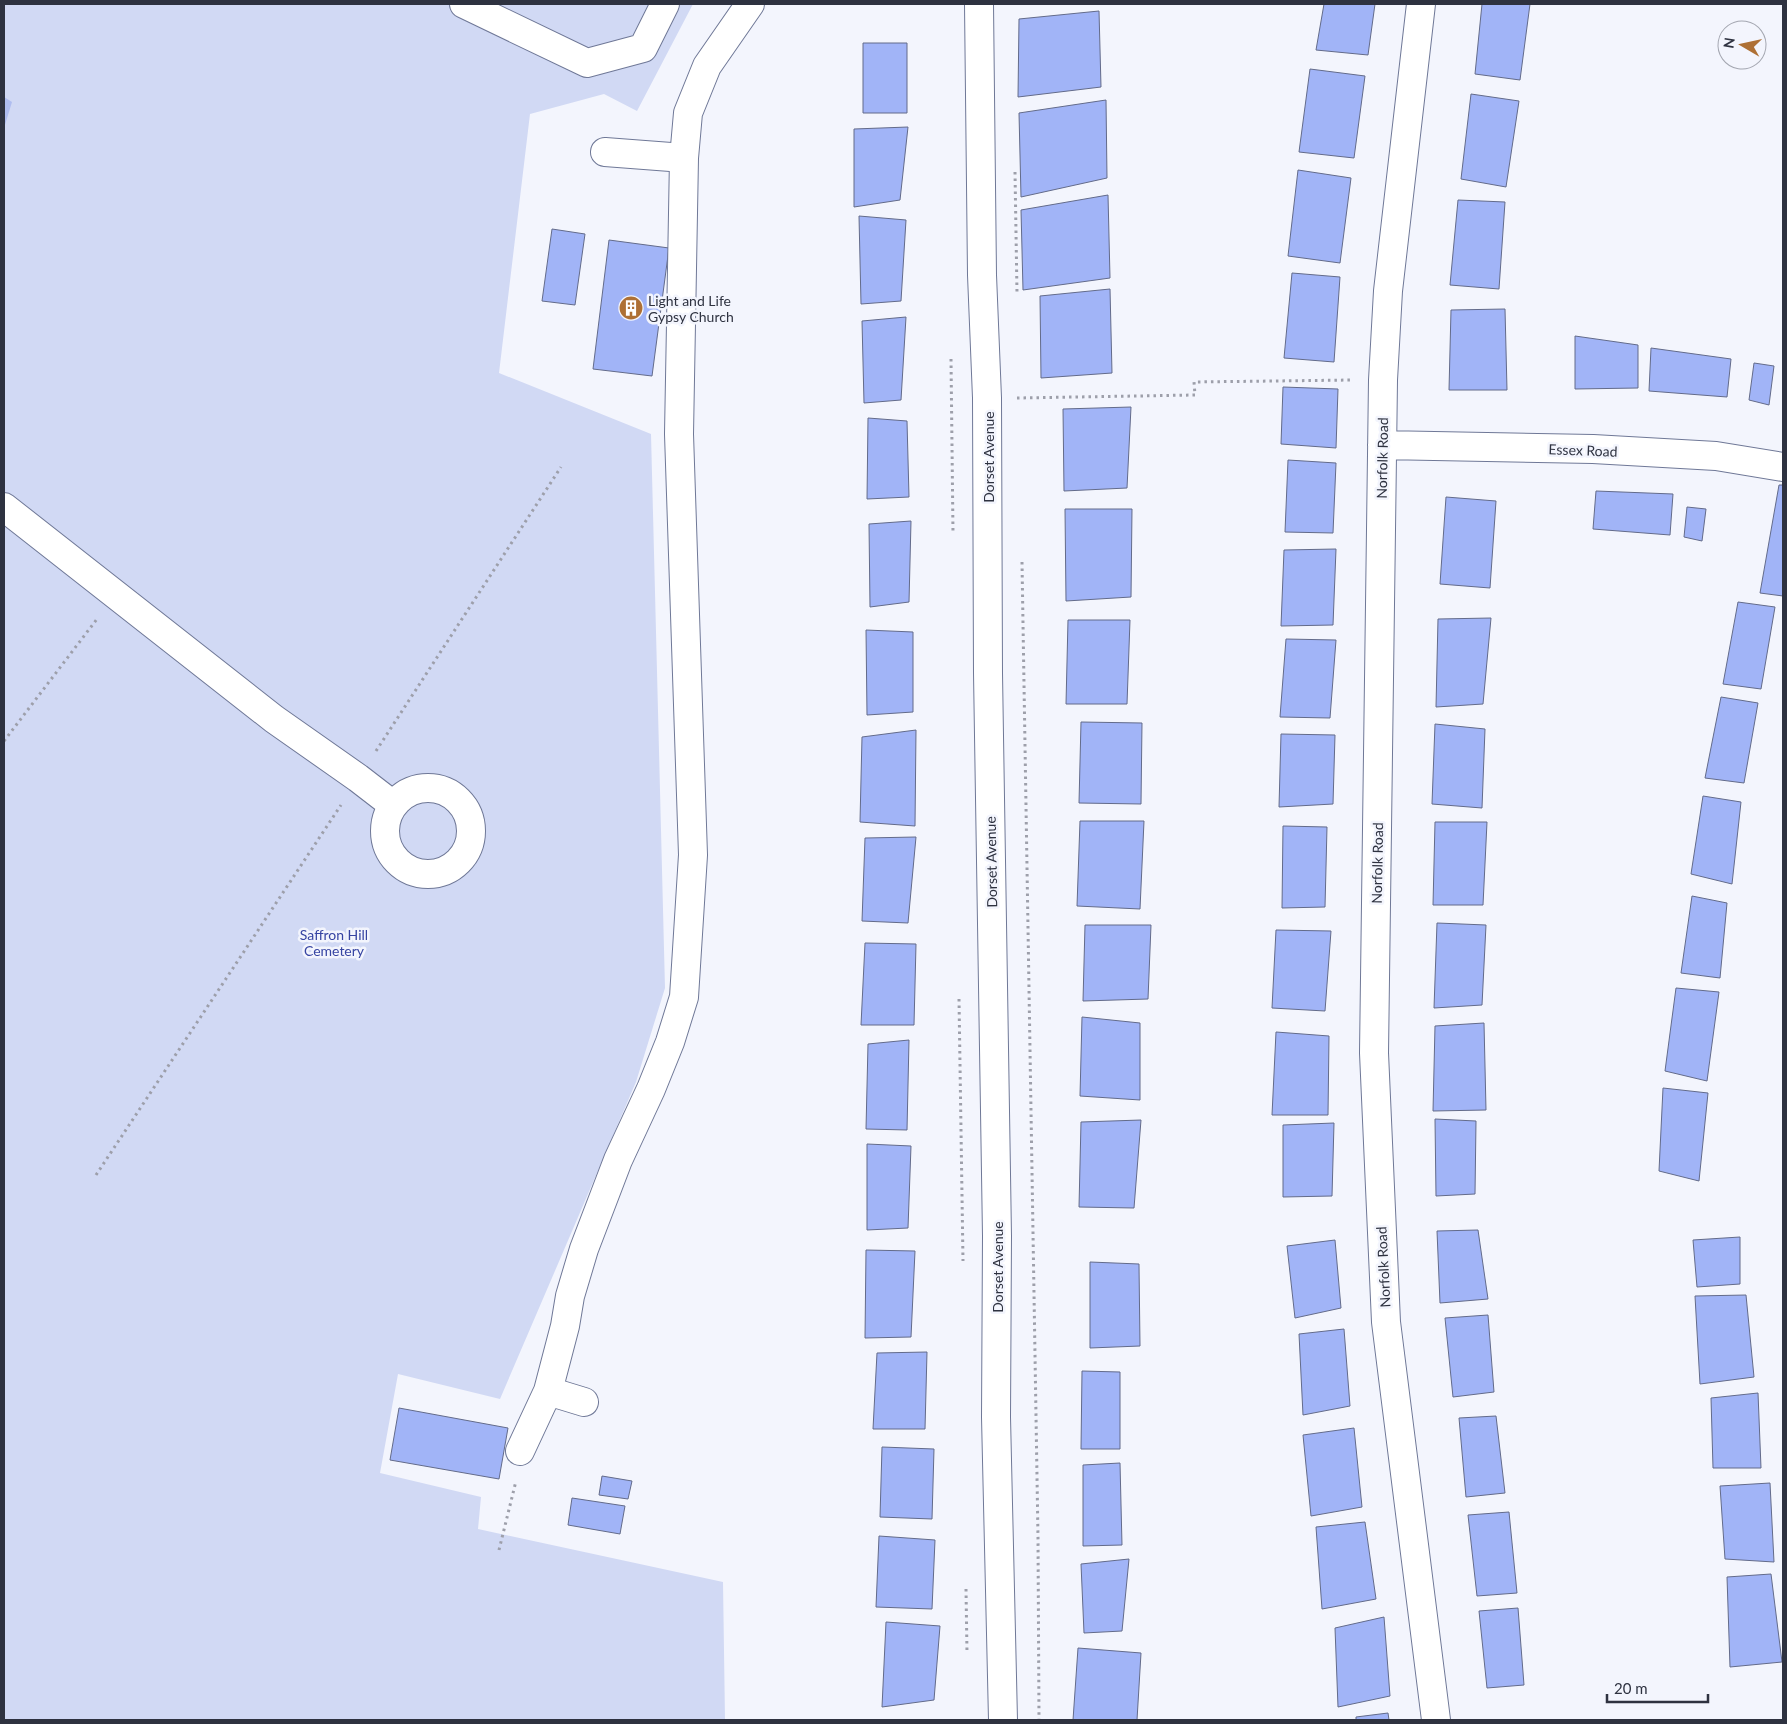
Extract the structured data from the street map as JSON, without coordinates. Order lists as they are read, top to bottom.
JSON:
{
  "streets": {
    "street": ["Essex Road", "Dorset Avenue", "Norfolk Road"]
  },
  "crossings": [
    ["Essex Road", "Norfolk Road"]
  ],
  "parks": ["Saffron Hill Cemetery"],
  "places": {
    "building": ["Light and Life Gypsy Church"]
  },
  "scale_bar": "20 m",
  "north": "left"
}
